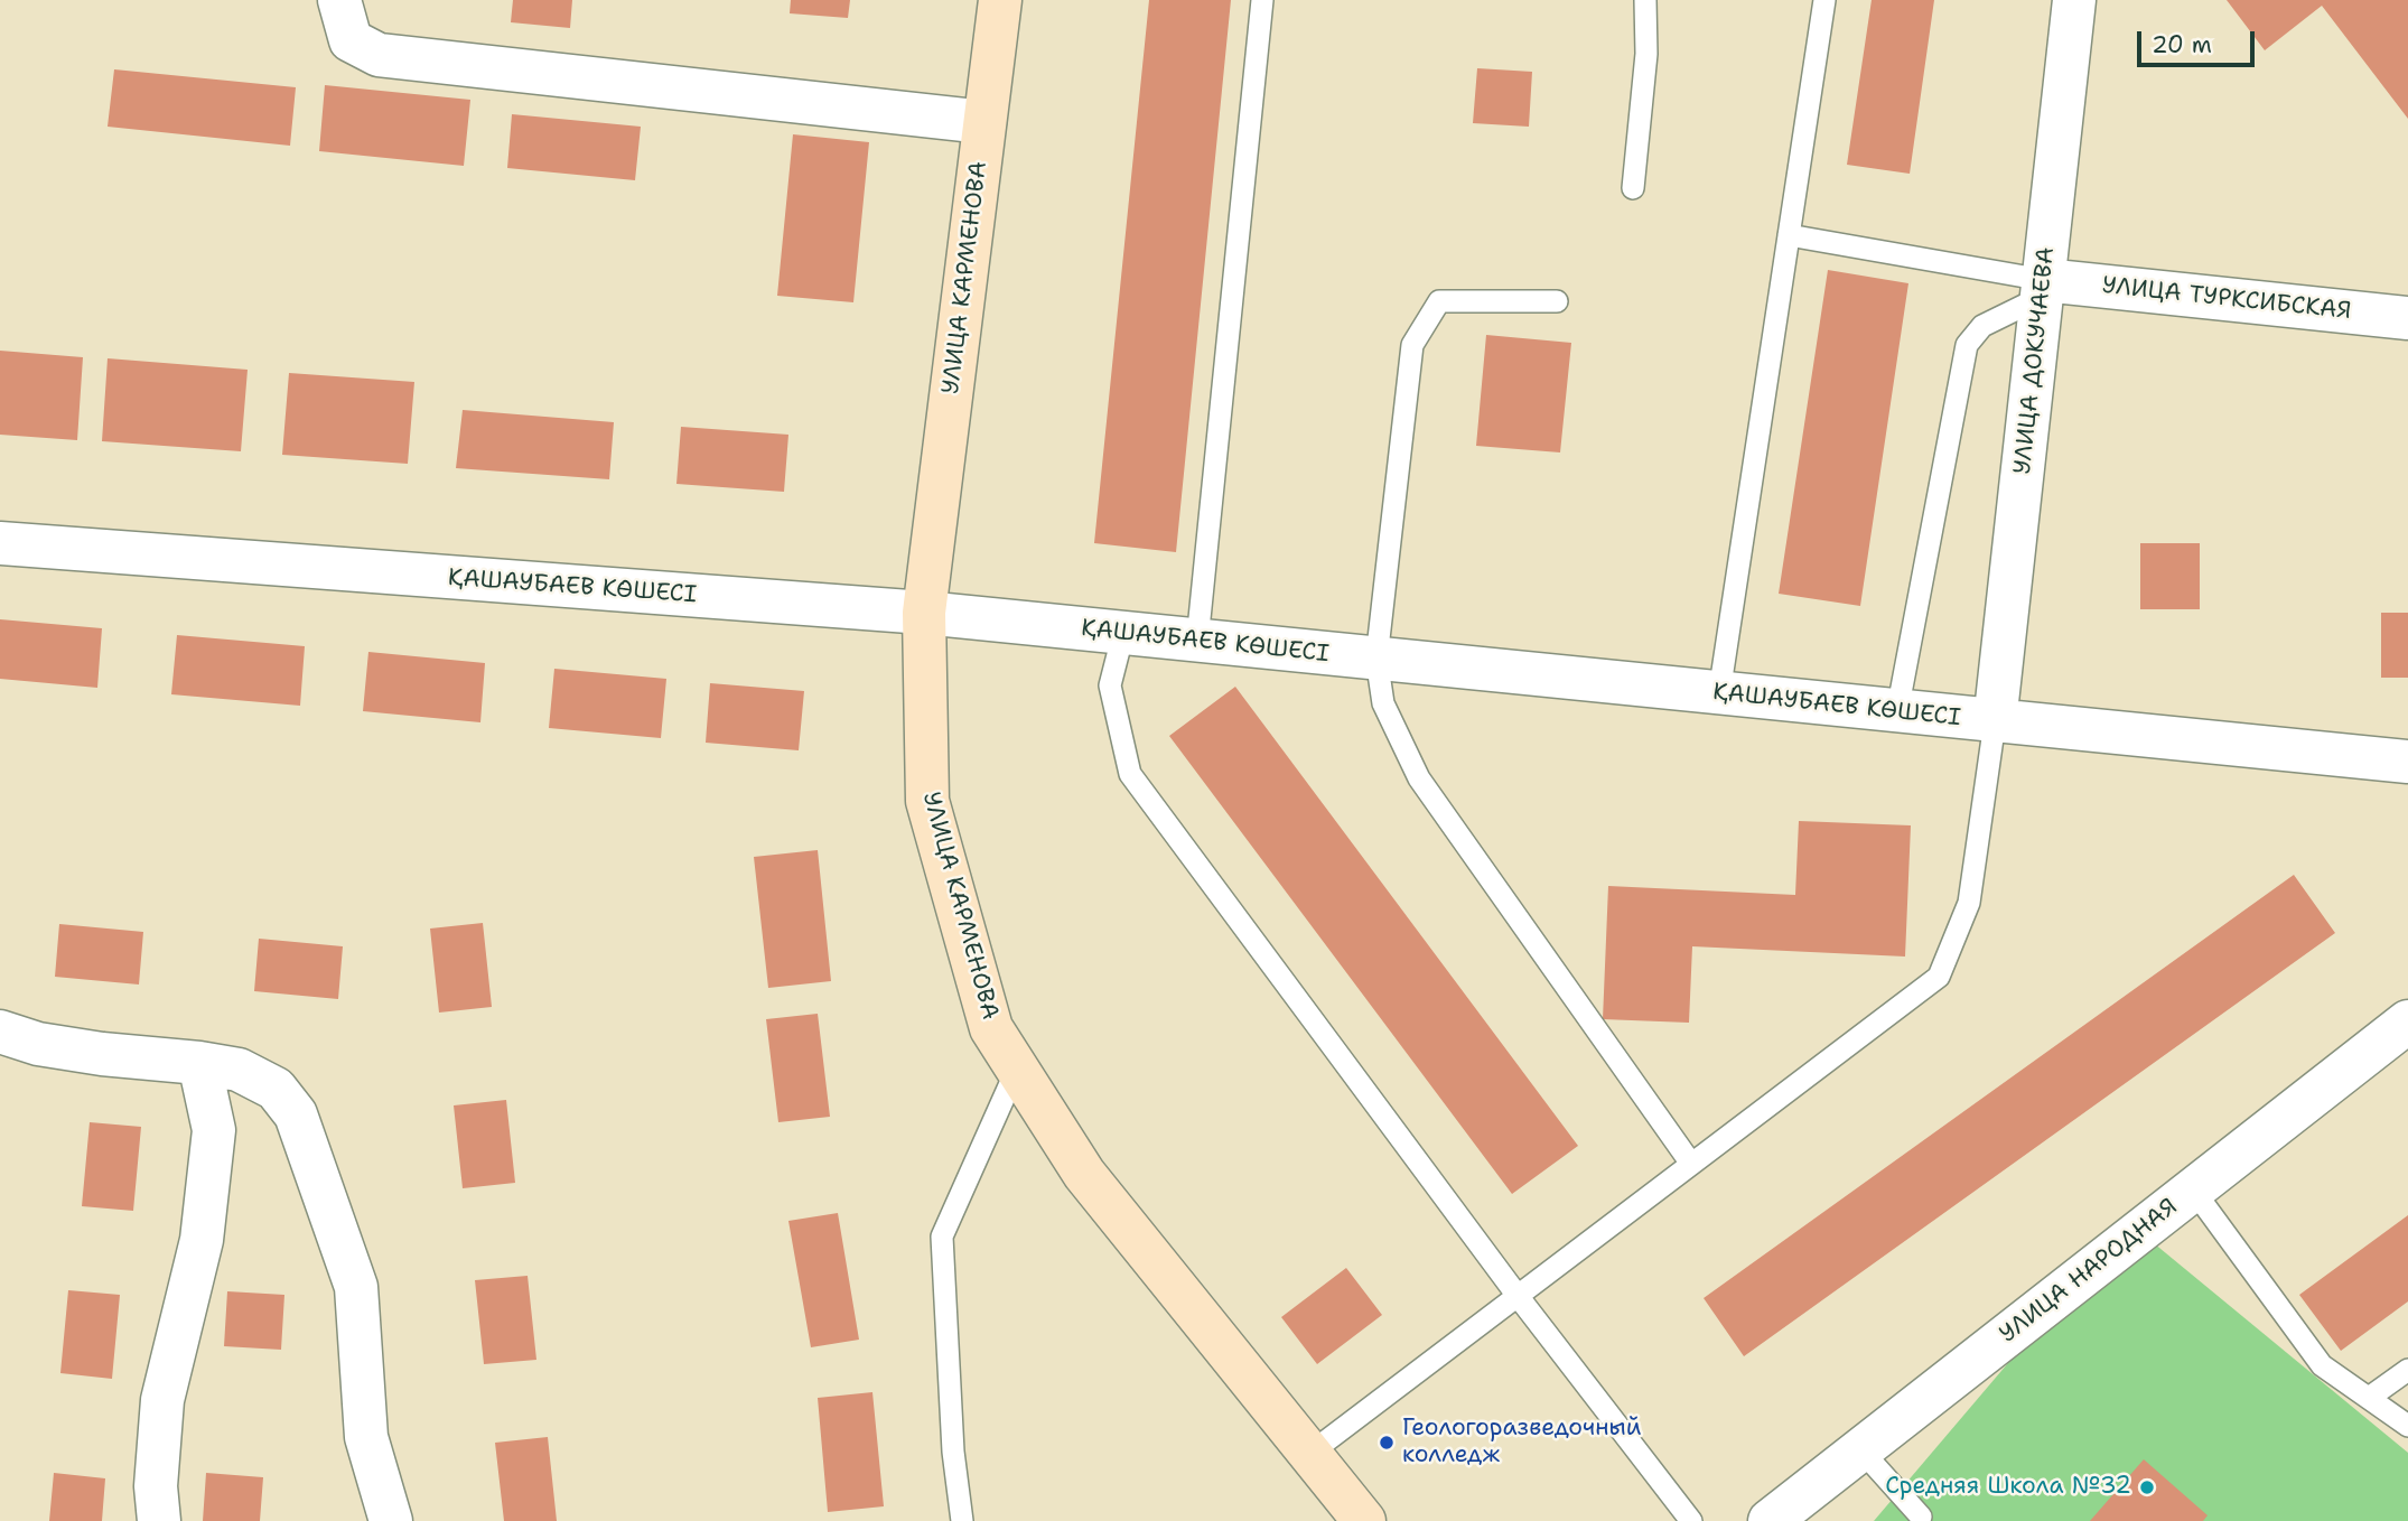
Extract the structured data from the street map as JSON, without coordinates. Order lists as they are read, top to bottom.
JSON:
{
  "streets": {
    "street": [
      "УЛИЦА КАРМЕНОВА",
      "УЛИЦА ТУРКСИБСКАЯ",
      "УЛИЦА ДОКУЧАЕВА",
      "ҚАШАУБАЕВ КӨШЕСІ",
      "УЛИЦА НАРОДНАЯ"
    ]
  },
  "crossings": [
    ["УЛИЦА КАРМЕНОВА", "ҚАШАУБАЕВ КӨШЕСІ"],
    ["УЛИЦА ТУРКСИБСКАЯ", "УЛИЦА ДОКУЧАЕВА"],
    ["УЛИЦА ДОКУЧАЕВА", "ҚАШАУБАЕВ КӨШЕСІ"]
  ],
  "places": ["Геологоразведочный колледж", "Средняя Школа №32"],
  "scale_bar": "20 m"
}
